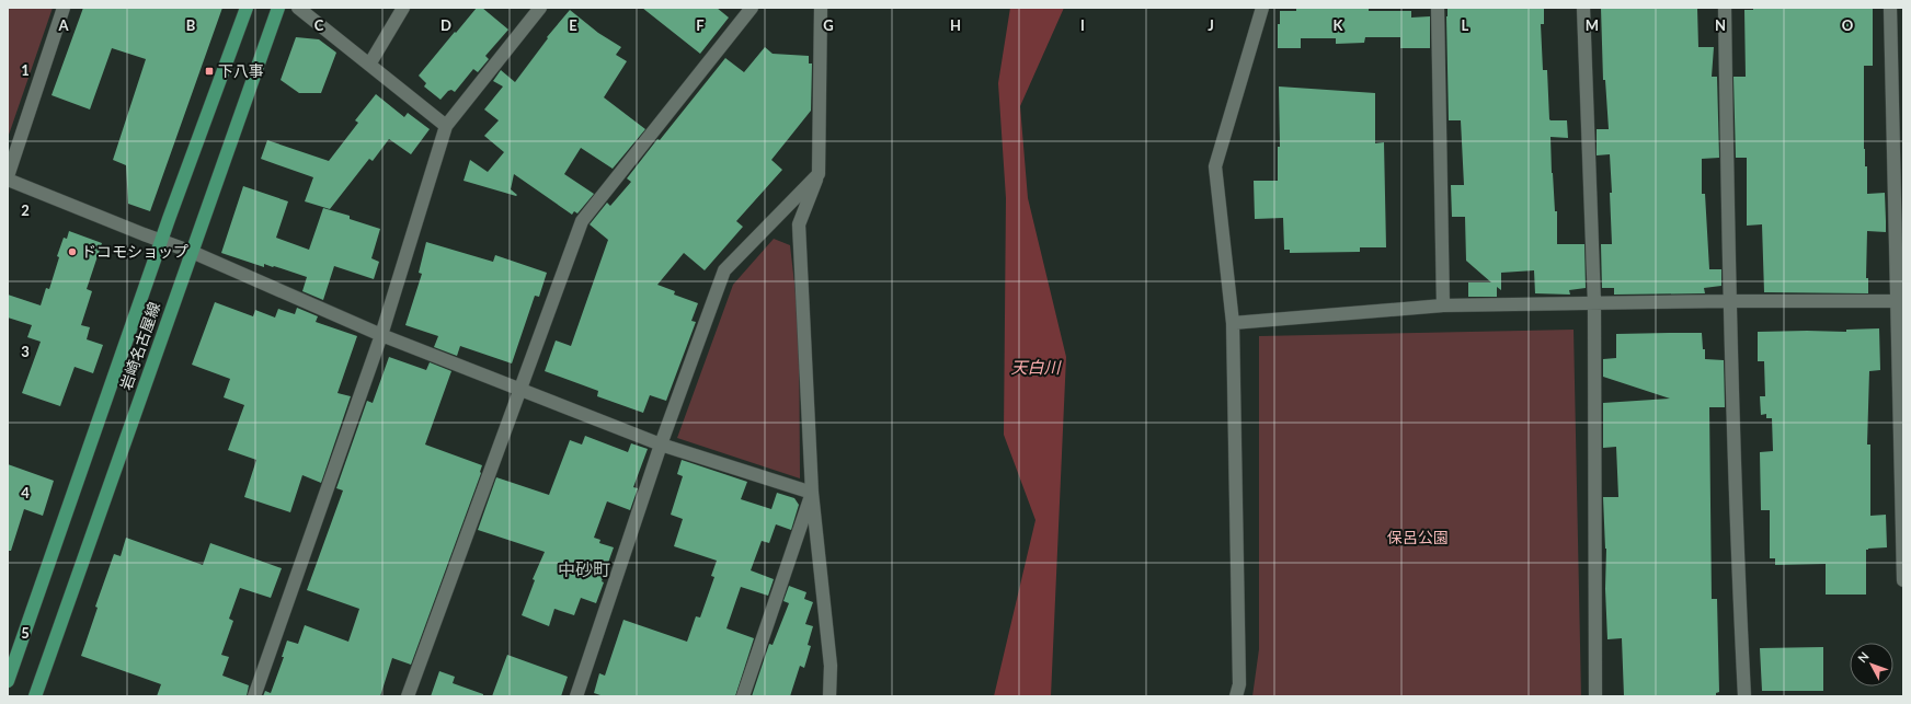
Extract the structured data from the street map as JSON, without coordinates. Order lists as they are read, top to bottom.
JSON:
{
  "streets": {
    "main road": ["岩崎名古屋線"]
  },
  "districts": ["中砂町"],
  "water": ["天白川"],
  "parks": ["保呂公園"],
  "places": {
    "transit": ["下八事"],
    "other": ["ドコモショップ"]
  },
  "north": "top left",
  "grid": {
    "columns": [
      "A",
      "B",
      "C",
      "D",
      "E",
      "F",
      "G",
      "H",
      "I",
      "J",
      "K",
      "L",
      "M",
      "N",
      "O"
    ],
    "rows": [
      "1",
      "2",
      "3",
      "4",
      "5"
    ]
  }
}
